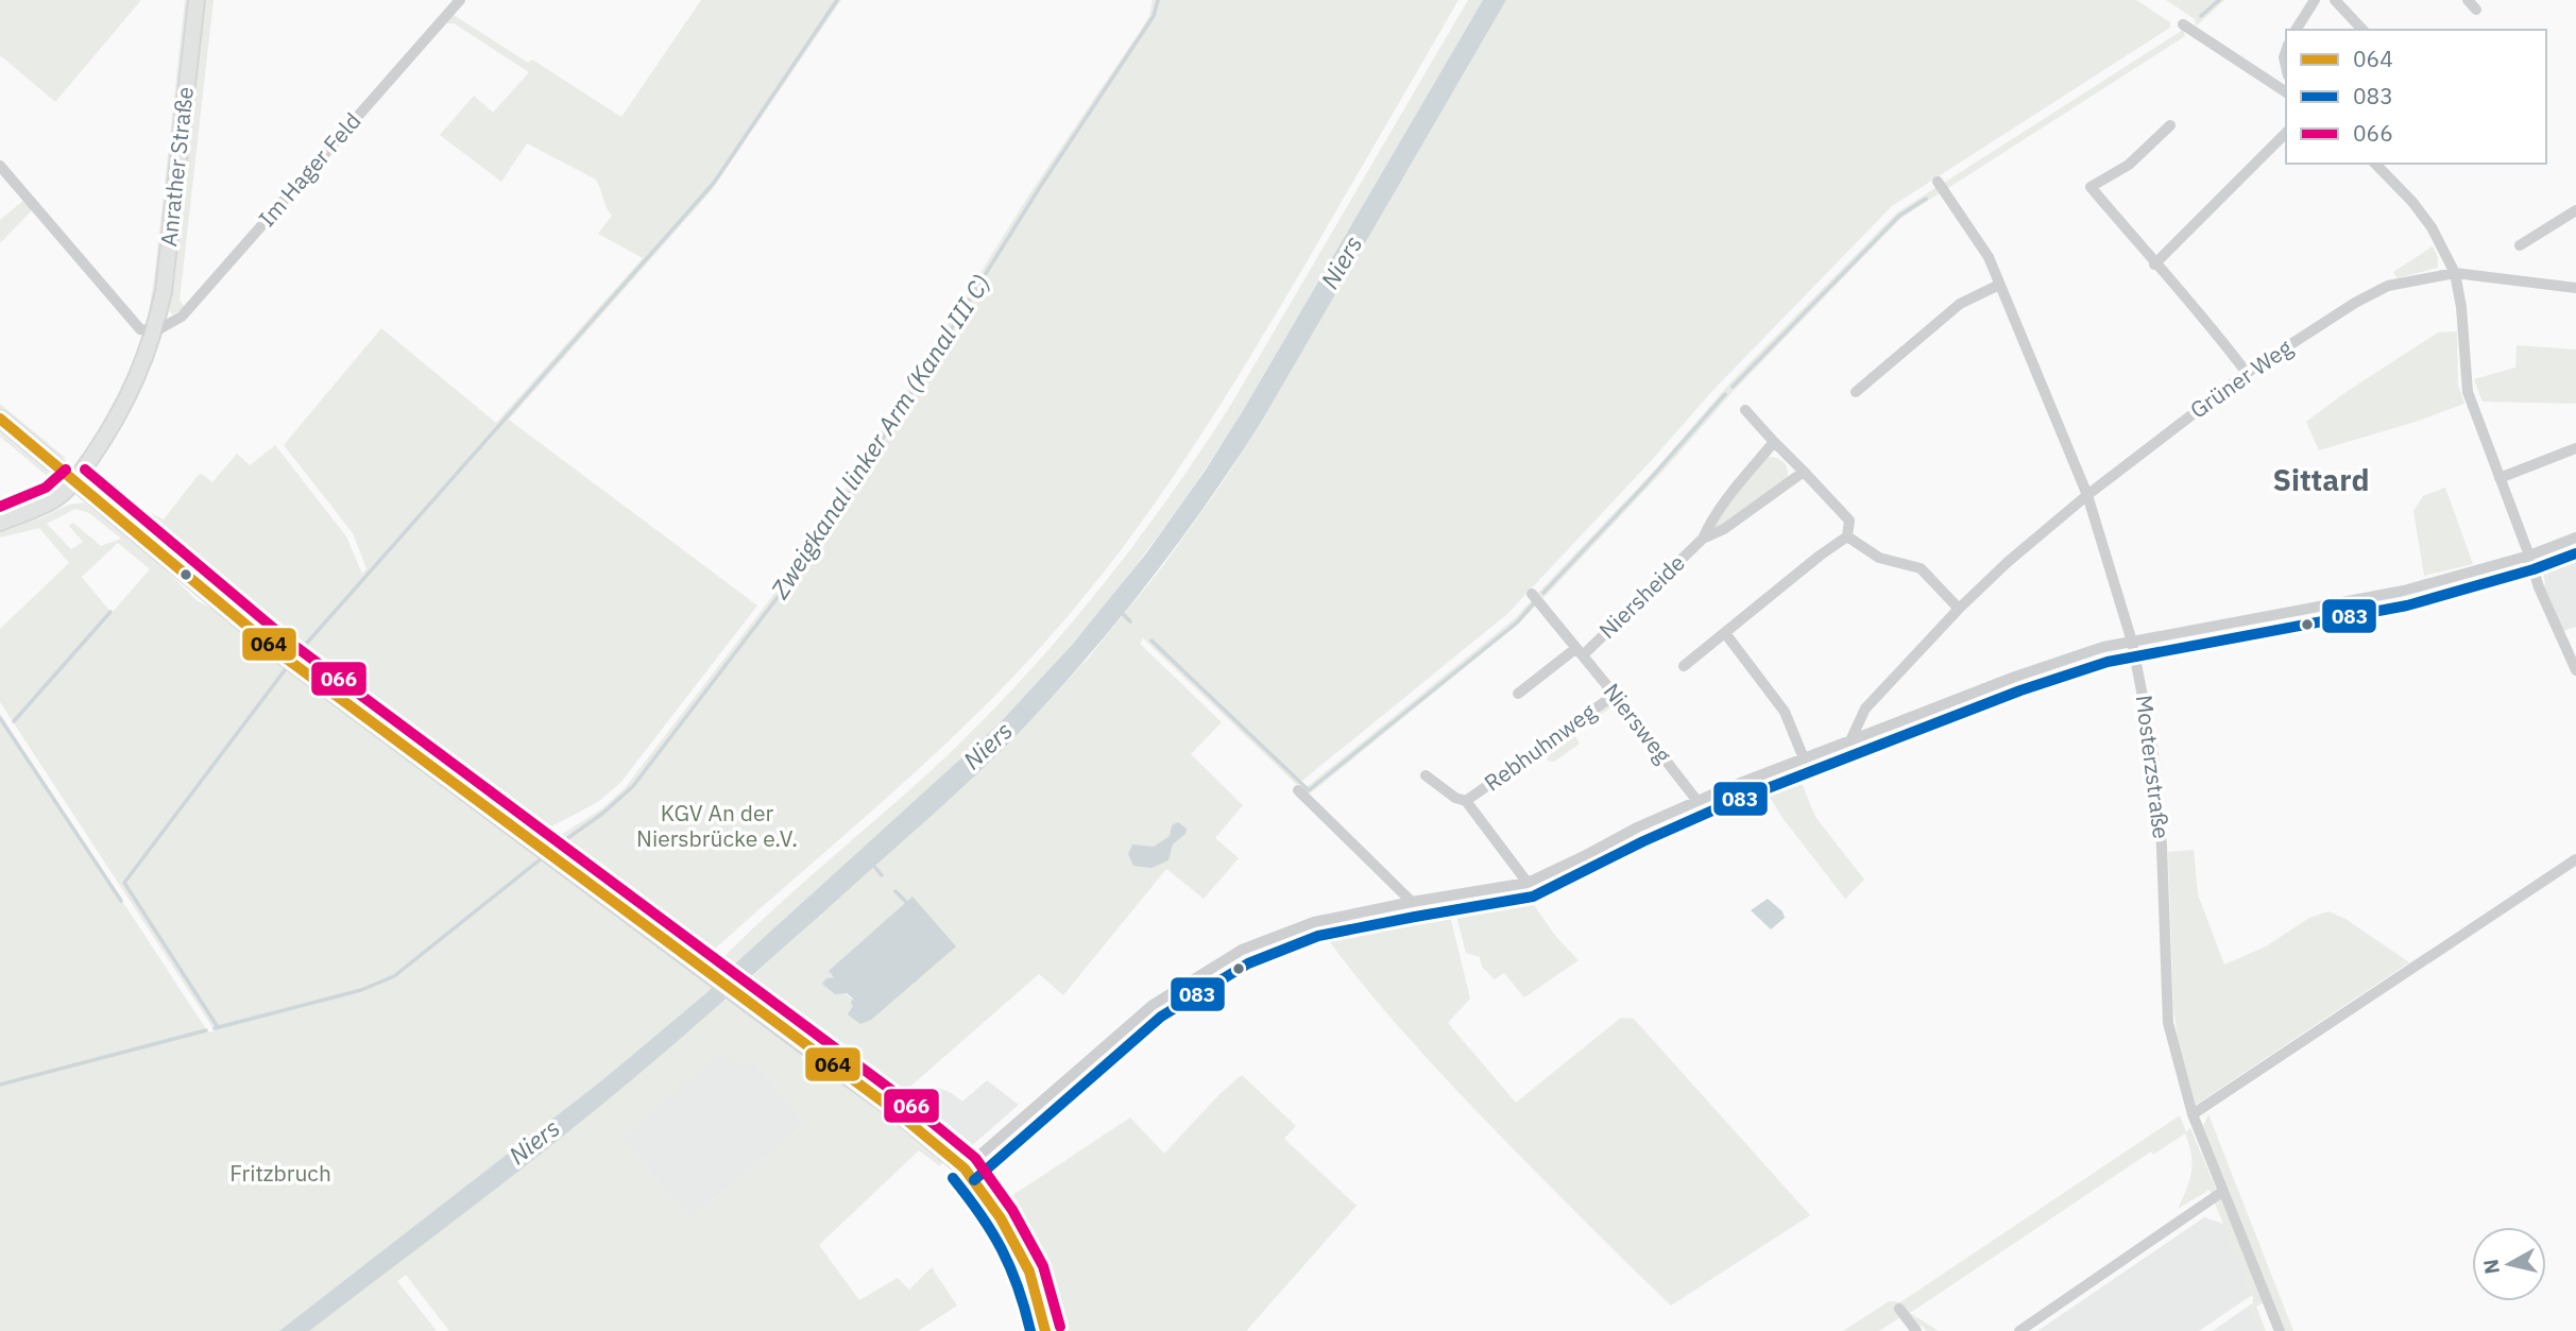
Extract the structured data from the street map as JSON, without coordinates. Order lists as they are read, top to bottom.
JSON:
{
  "streets": {
    "main road": ["Anrather Straße"],
    "street": [
      "Im Hager Feld",
      "Grüner Weg",
      "Niersheide",
      "Niersweg",
      "Rebhuhnweg",
      "Mosterzstraße"
    ]
  },
  "crossings": [
    ["Anrather Straße", "Im Hager Feld"],
    ["Grüner Weg", "Mosterzstraße"],
    ["Niersheide", "Niersweg"],
    ["Niersweg", "Rebhuhnweg"]
  ],
  "districts": ["Sittard"],
  "water": ["Niers", "Zweigkanal linker Arm (Kanal III C)"],
  "parks": ["KGV An der Niersbrücke e.V.", "Fritzbruch"],
  "lines": ["transit line 064", "transit line 066", "transit line 083"],
  "legend": ["064", "083", "066"],
  "north": "left"
}
